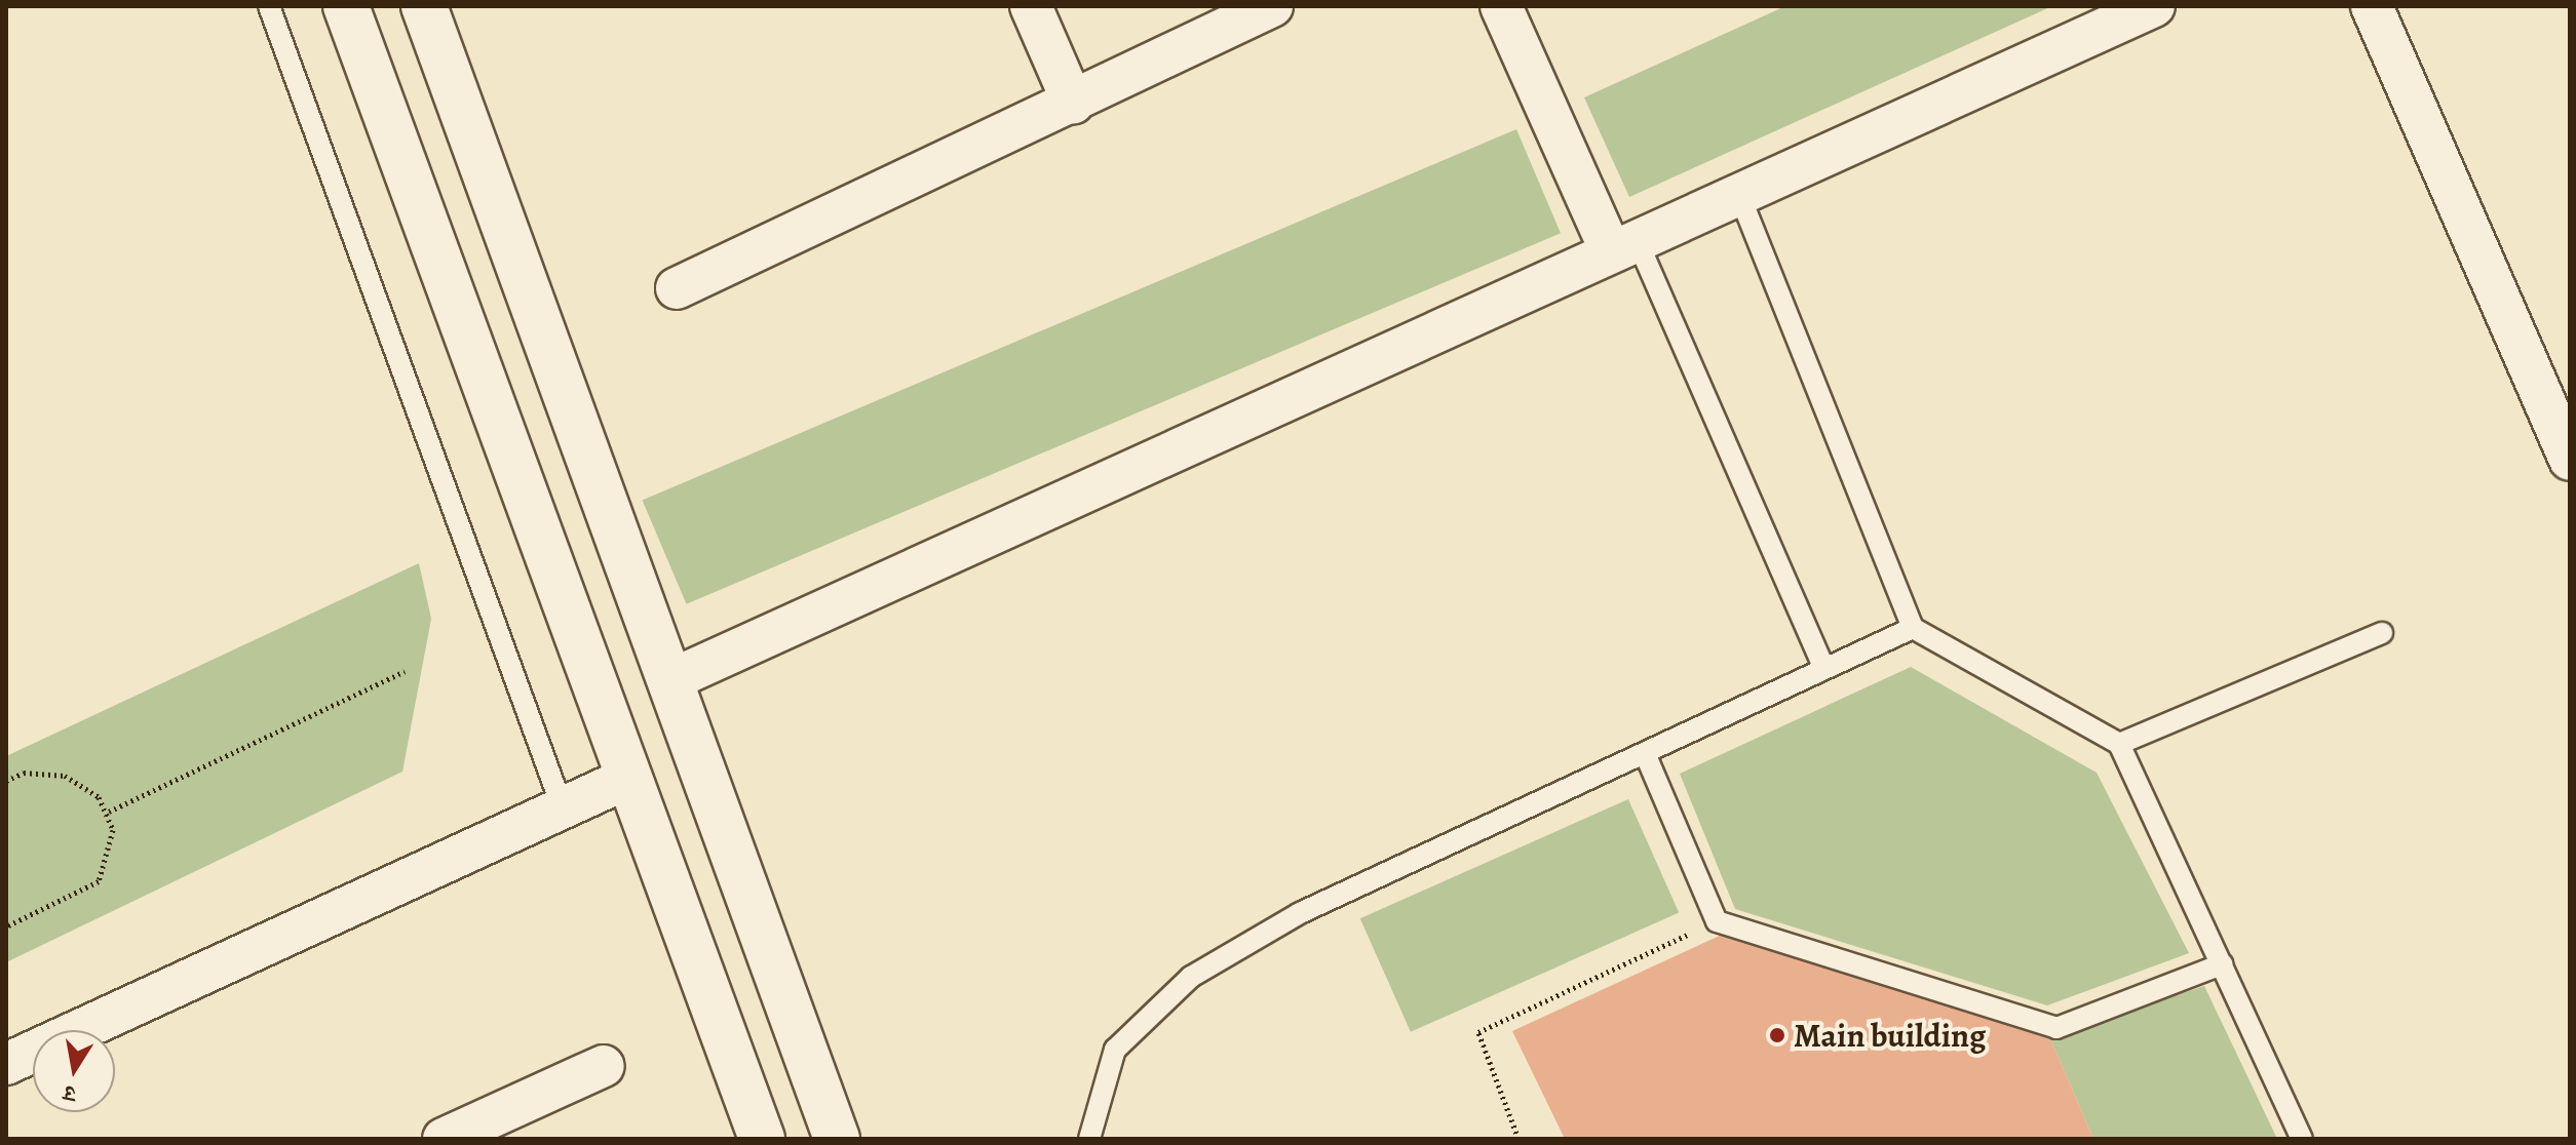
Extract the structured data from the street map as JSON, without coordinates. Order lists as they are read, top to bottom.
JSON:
{
  "places": ["Main building"],
  "north": "bottom"
}
